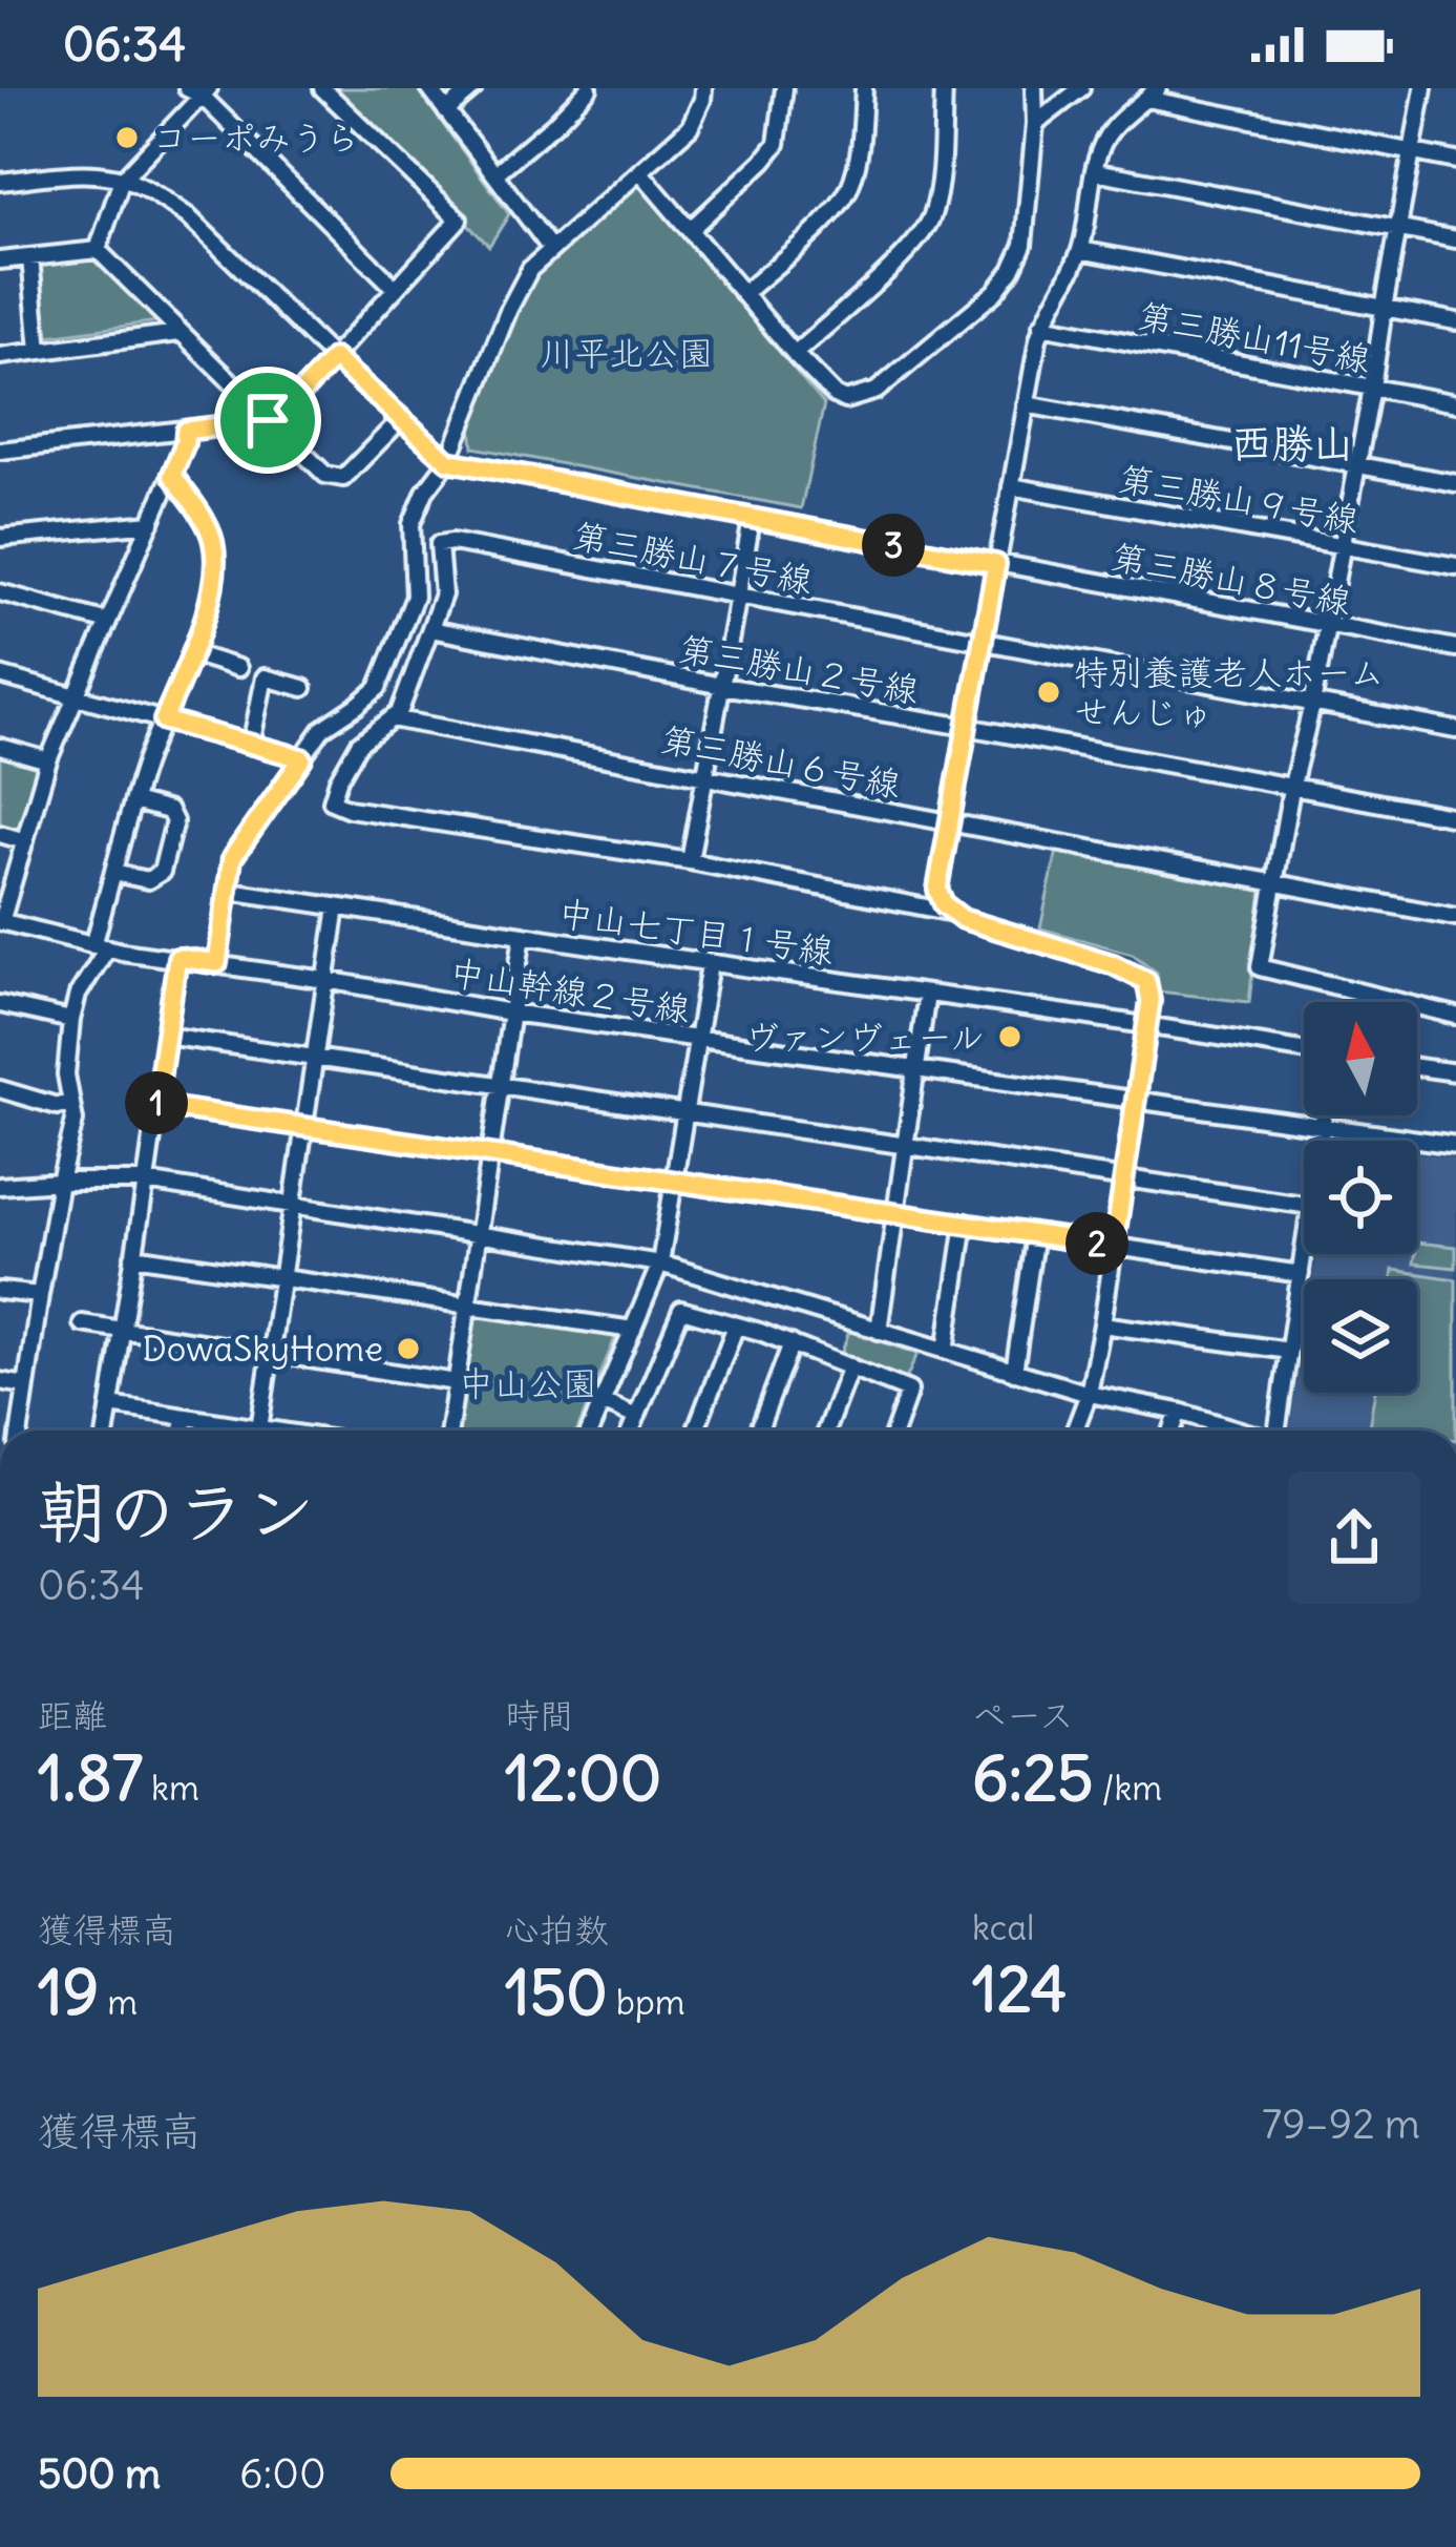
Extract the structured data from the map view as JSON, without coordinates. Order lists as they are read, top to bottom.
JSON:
{
  "streets": {
    "street": [
      "第三勝山11号線",
      "第三勝山９号線",
      "第三勝山７号線",
      "第三勝山８号線",
      "第三勝山２号線",
      "第三勝山６号線",
      "中山七丁目１号線",
      "中山幹線２号線"
    ]
  },
  "crossings": [
    ["第三勝山７号線", "第三勝山２号線"],
    ["中山七丁目１号線", "中山幹線２号線"]
  ],
  "districts": ["西勝山"],
  "parks": ["川平北公園", "中山公園"],
  "places": [
    "コーポみうら",
    "特別養護老人ホーム せんじゅ",
    "ヴァンヴェール",
    "DowaSkyHome"
  ],
  "north": "top",
  "page": {
    "status": "06:34",
    "pins": ["3", "1", "2"],
    "heading": ["朝のラン", "06:34"],
    "stats": [
      ["距離", "1.87 km"],
      ["時間", "12:00"],
      ["ペース", "6:25 /km"],
      ["獲得標高", "19 m"],
      ["心拍数", "150 bpm"],
      ["kcal", "124"]
    ],
    "chart": ["獲得標高", "79–92 m"],
    "list": [
      {
        "name": "500 m",
        "note": "6:00"
      }
    ]
  }
}
